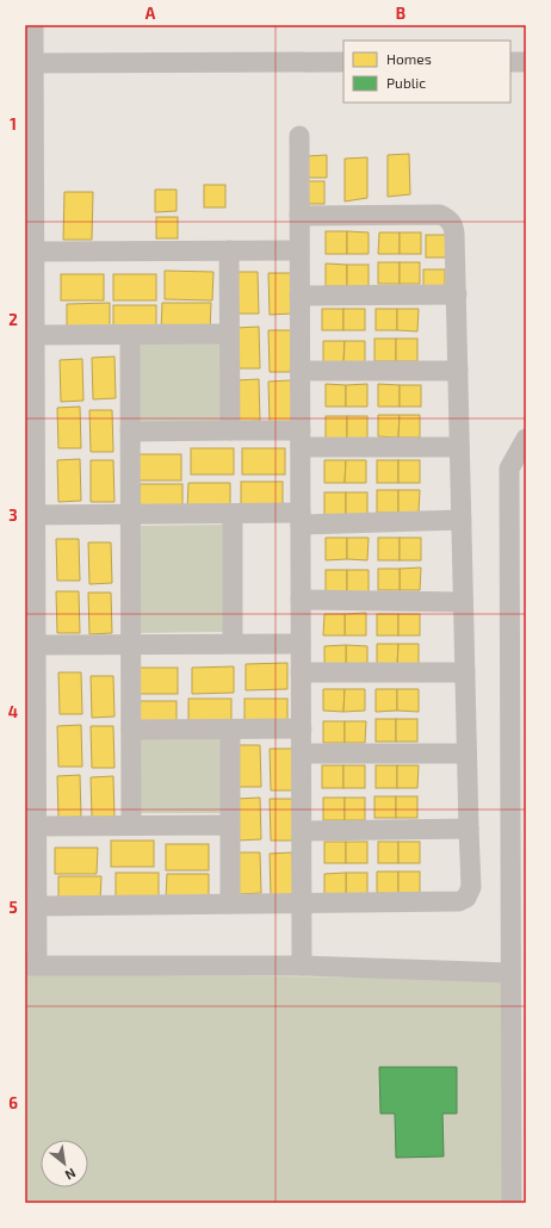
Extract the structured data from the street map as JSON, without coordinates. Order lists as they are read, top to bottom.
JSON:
{
  "legend": ["Homes", "Public"],
  "north": "bottom right",
  "grid": {
    "columns": ["A", "B"],
    "rows": [
      "1",
      "2",
      "3",
      "4",
      "5",
      "6"
    ]
  }
}
